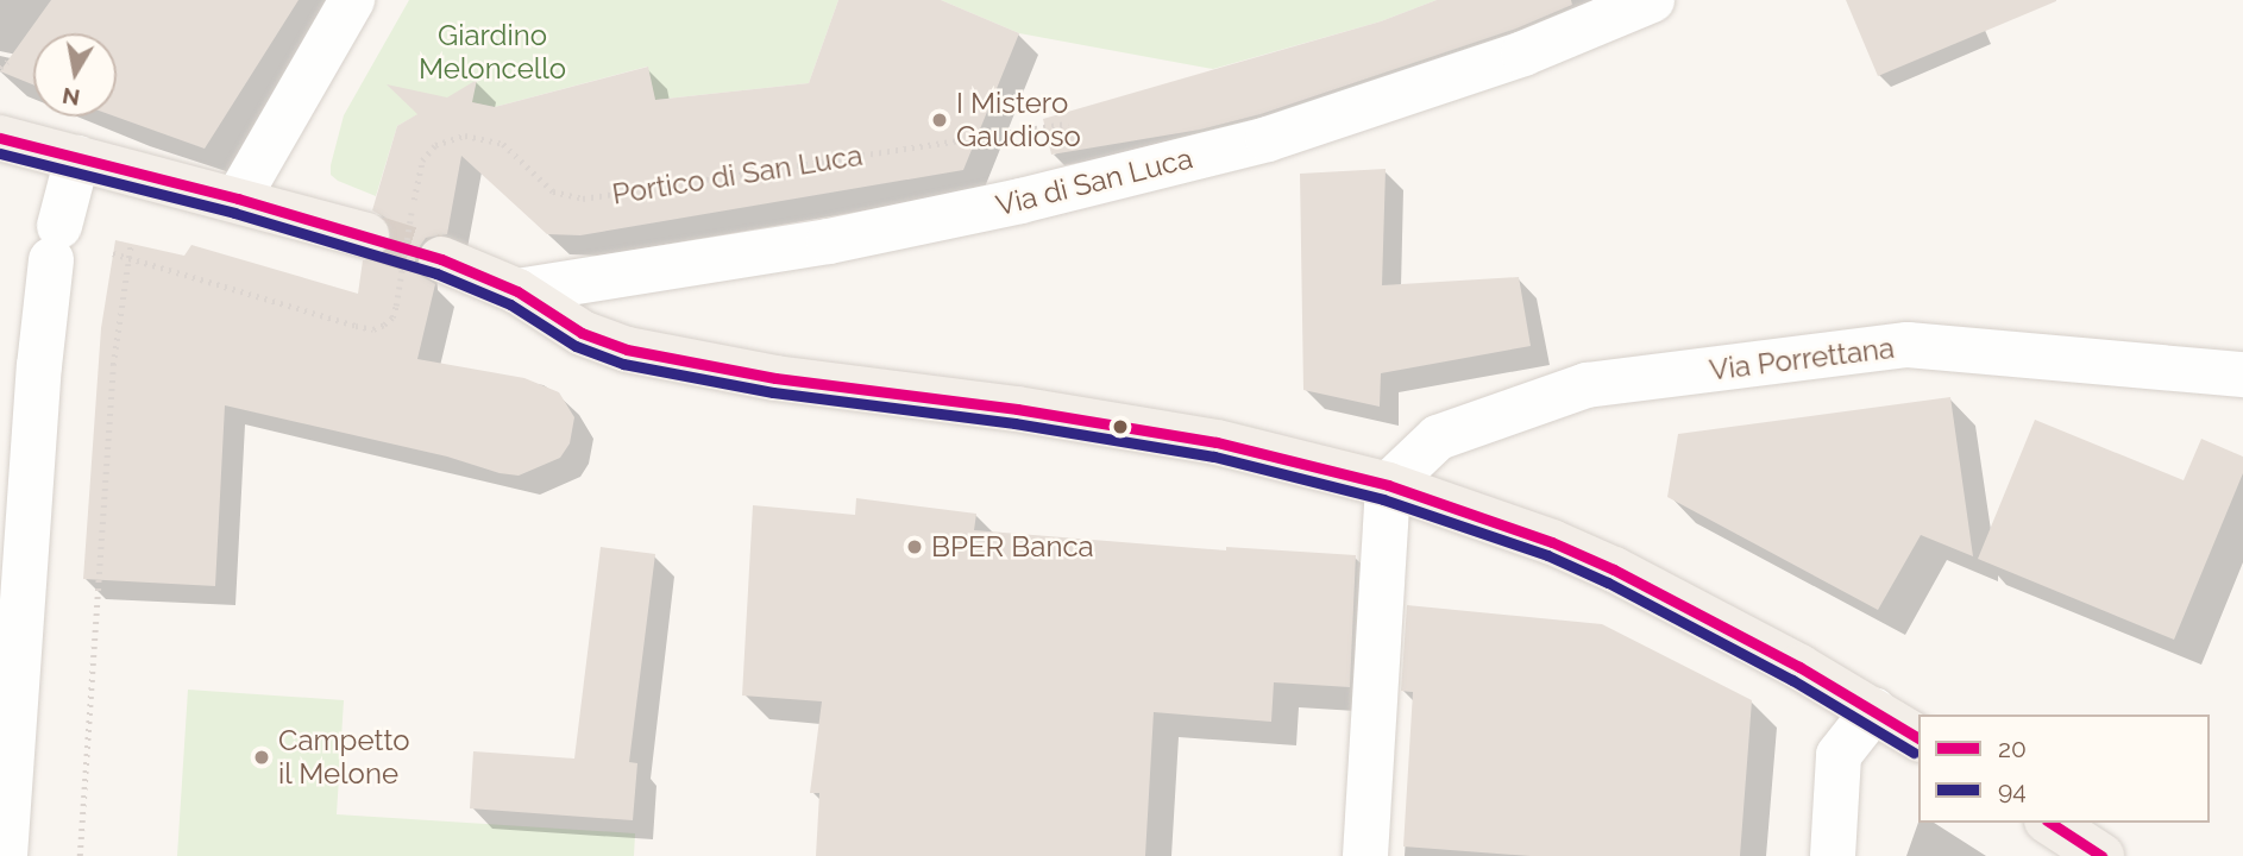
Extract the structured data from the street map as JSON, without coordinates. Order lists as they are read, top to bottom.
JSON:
{
  "streets": {
    "street": ["Via di San Luca", "Via Porrettana"],
    "path": ["Portico di San Luca"]
  },
  "parks": ["Giardino Meloncello"],
  "places": ["I Mistero Gaudioso", "BPER Banca", "Campetto il Melone"],
  "lines": ["transit line 20", "transit line 94"],
  "legend": ["20", "94"],
  "north": "bottom"
}
